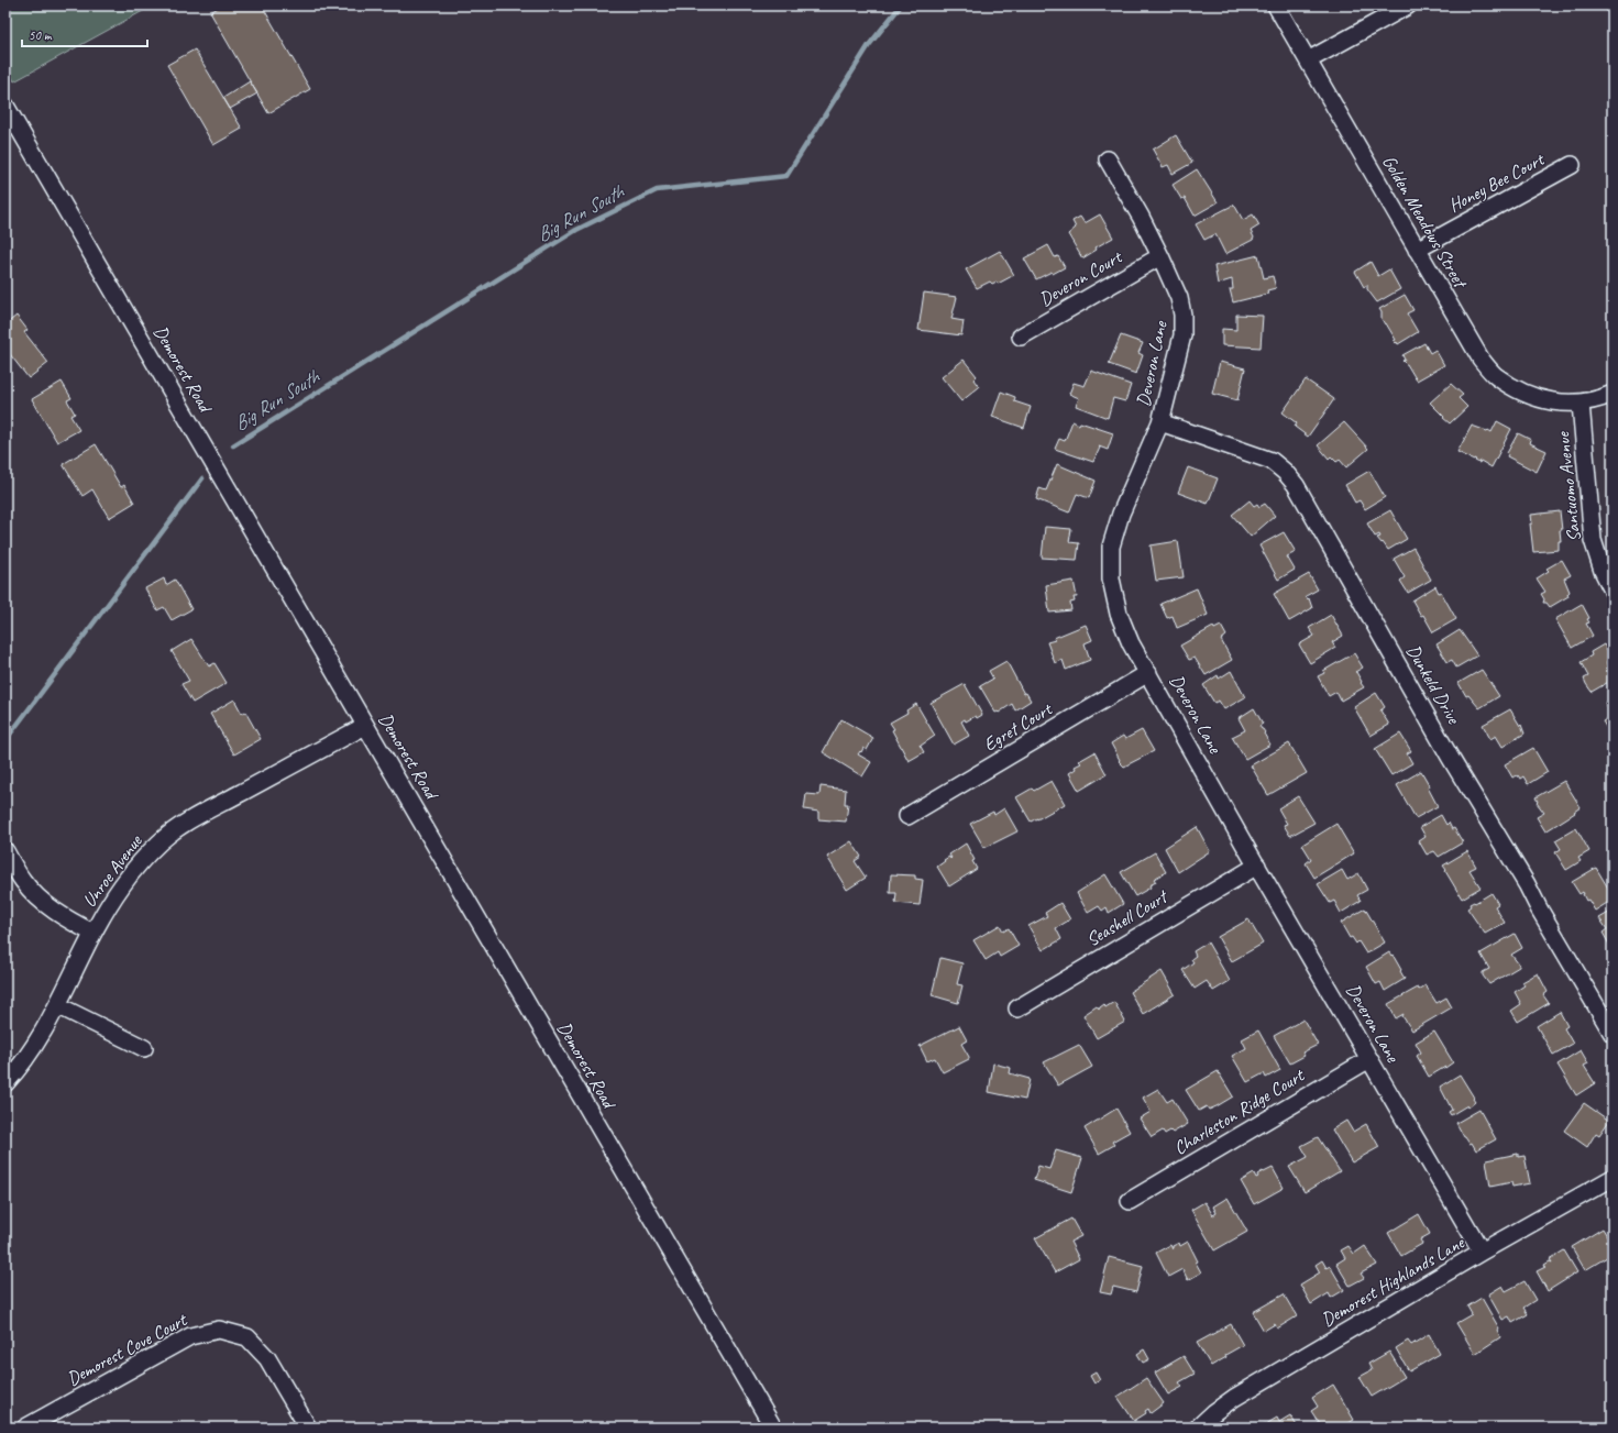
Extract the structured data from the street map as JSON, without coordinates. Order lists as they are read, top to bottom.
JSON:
{
  "streets": {
    "street": [
      "Honey Bee Court",
      "Golden Meadows Street",
      "Deveron Court",
      "Deveron Lane",
      "Demorest Road",
      "Santuomo Avenue",
      "Dunkeld Drive",
      "Egret Court",
      "Unroe Avenue",
      "Seashell Court",
      "Charleston Ridge Court",
      "Demorest Highlands Lane",
      "Demorest Cove Court"
    ]
  },
  "crossings": [
    ["Honey Bee Court", "Golden Meadows Street"],
    ["Golden Meadows Street", "Santuomo Avenue"],
    ["Deveron Court", "Deveron Lane"],
    ["Deveron Lane", "Dunkeld Drive"],
    ["Deveron Lane", "Egret Court"],
    ["Deveron Lane", "Seashell Court"],
    ["Deveron Lane", "Charleston Ridge Court"],
    ["Deveron Lane", "Demorest Highlands Lane"],
    ["Demorest Road", "Unroe Avenue"]
  ],
  "water": ["Big Run South"],
  "scale_bar": "50 m"
}
